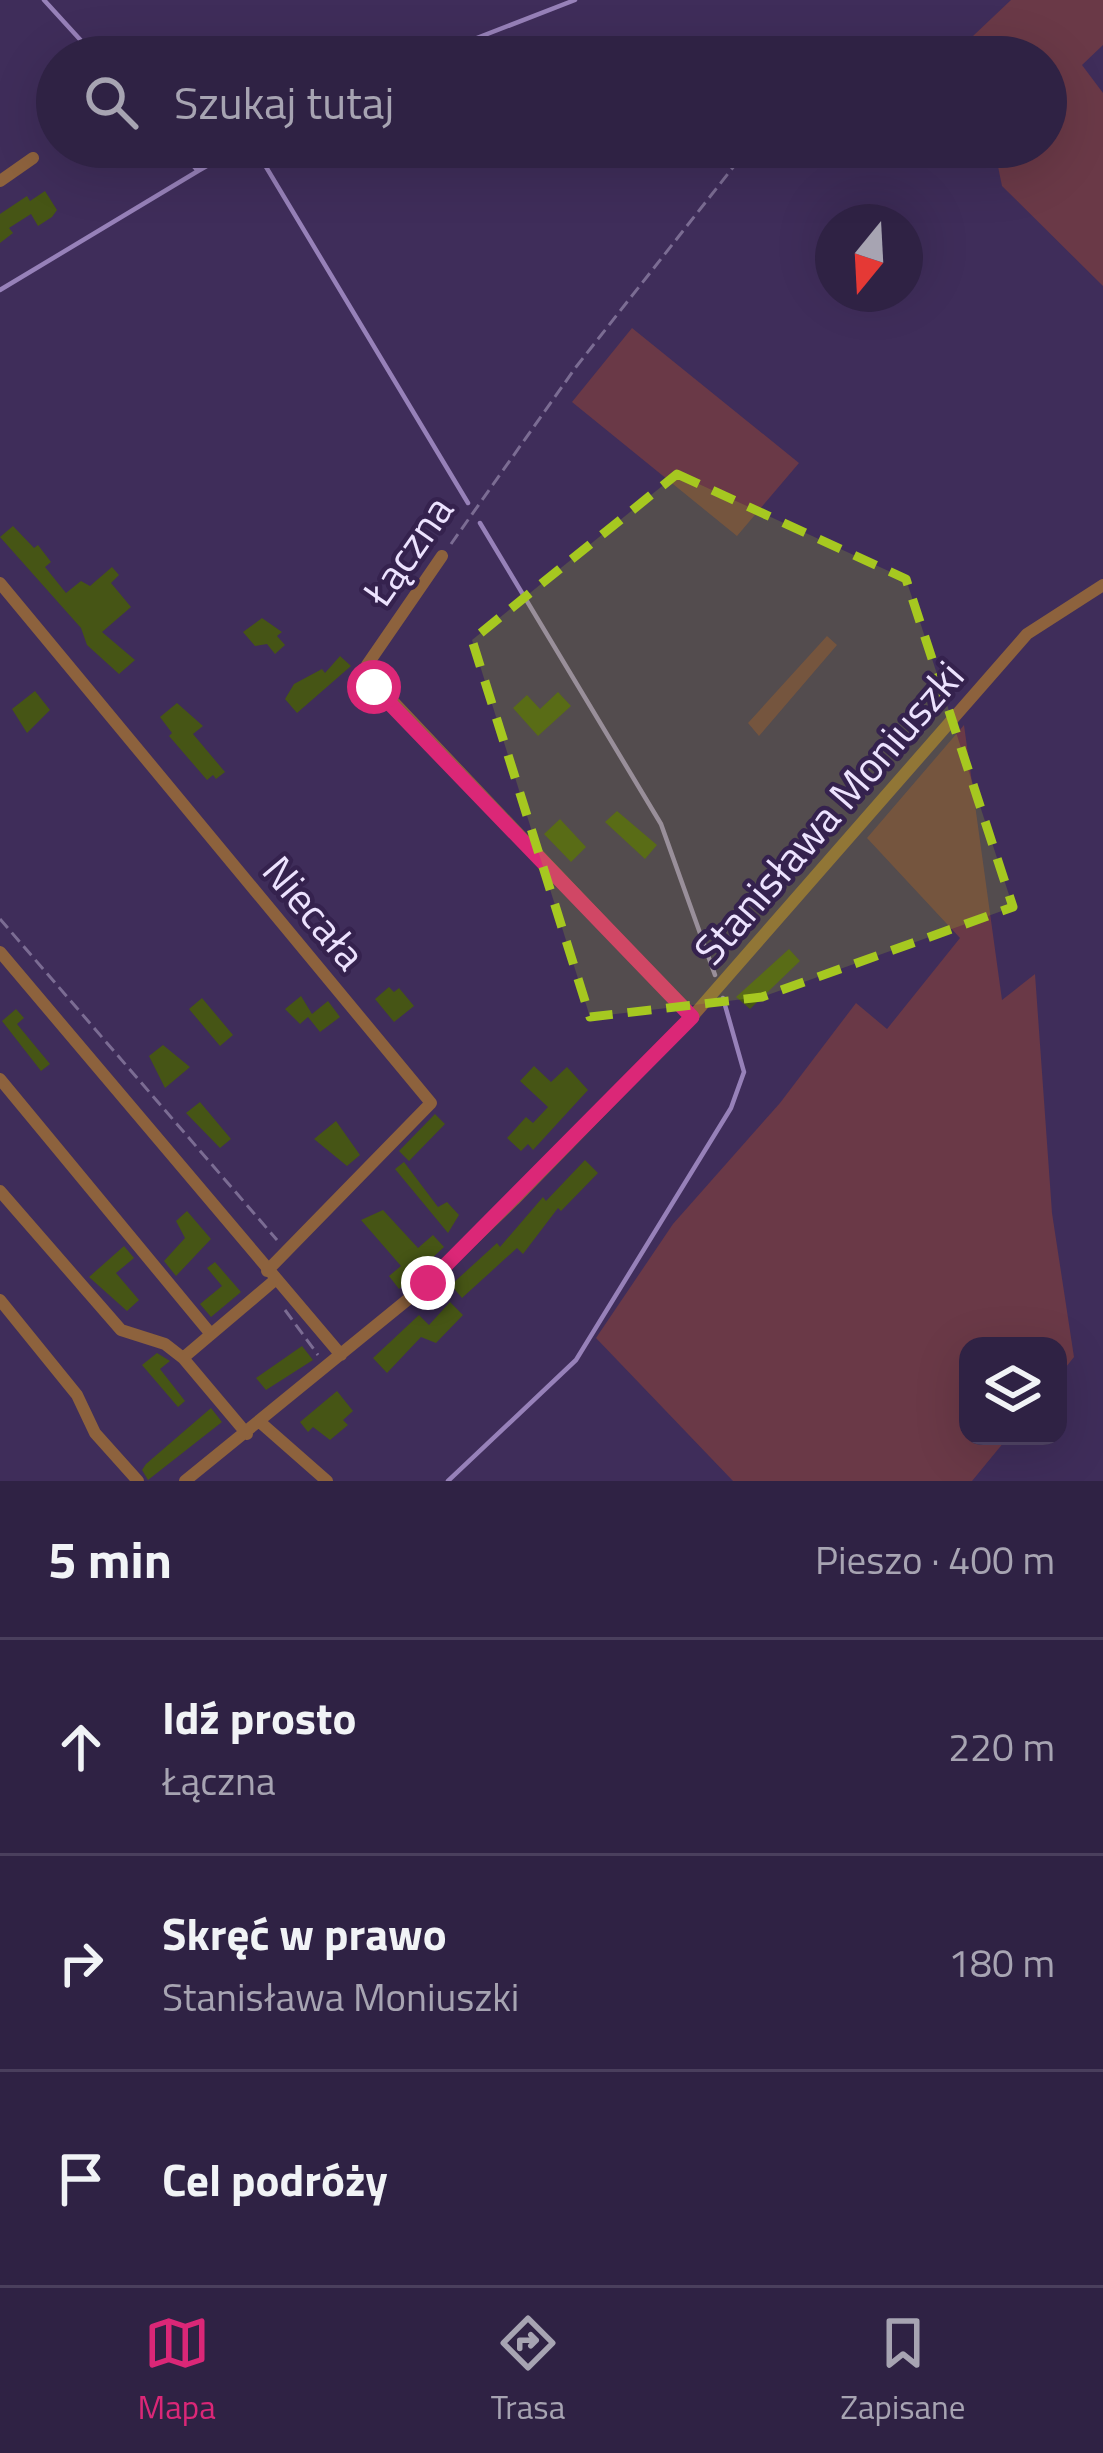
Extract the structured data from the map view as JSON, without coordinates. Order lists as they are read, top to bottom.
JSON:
{
  "streets": {
    "street": ["Łączna", "Stanisława Moniuszki", "Niecała"]
  },
  "crossings": [
    ["Łączna", "Stanisława Moniuszki"]
  ],
  "north": "bottom",
  "page": {
    "search": "Szukaj tutaj",
    "heading": ["5 min", "Pieszo · 400 m"],
    "list": [
      ["Idź prosto", "Łączna", "220 m"],
      ["Skręć w prawo", "Stanisława Moniuszki", "180 m"],
      "Cel podróży"
    ],
    "nav": ["Mapa", "Trasa", "Zapisane"]
  }
}
